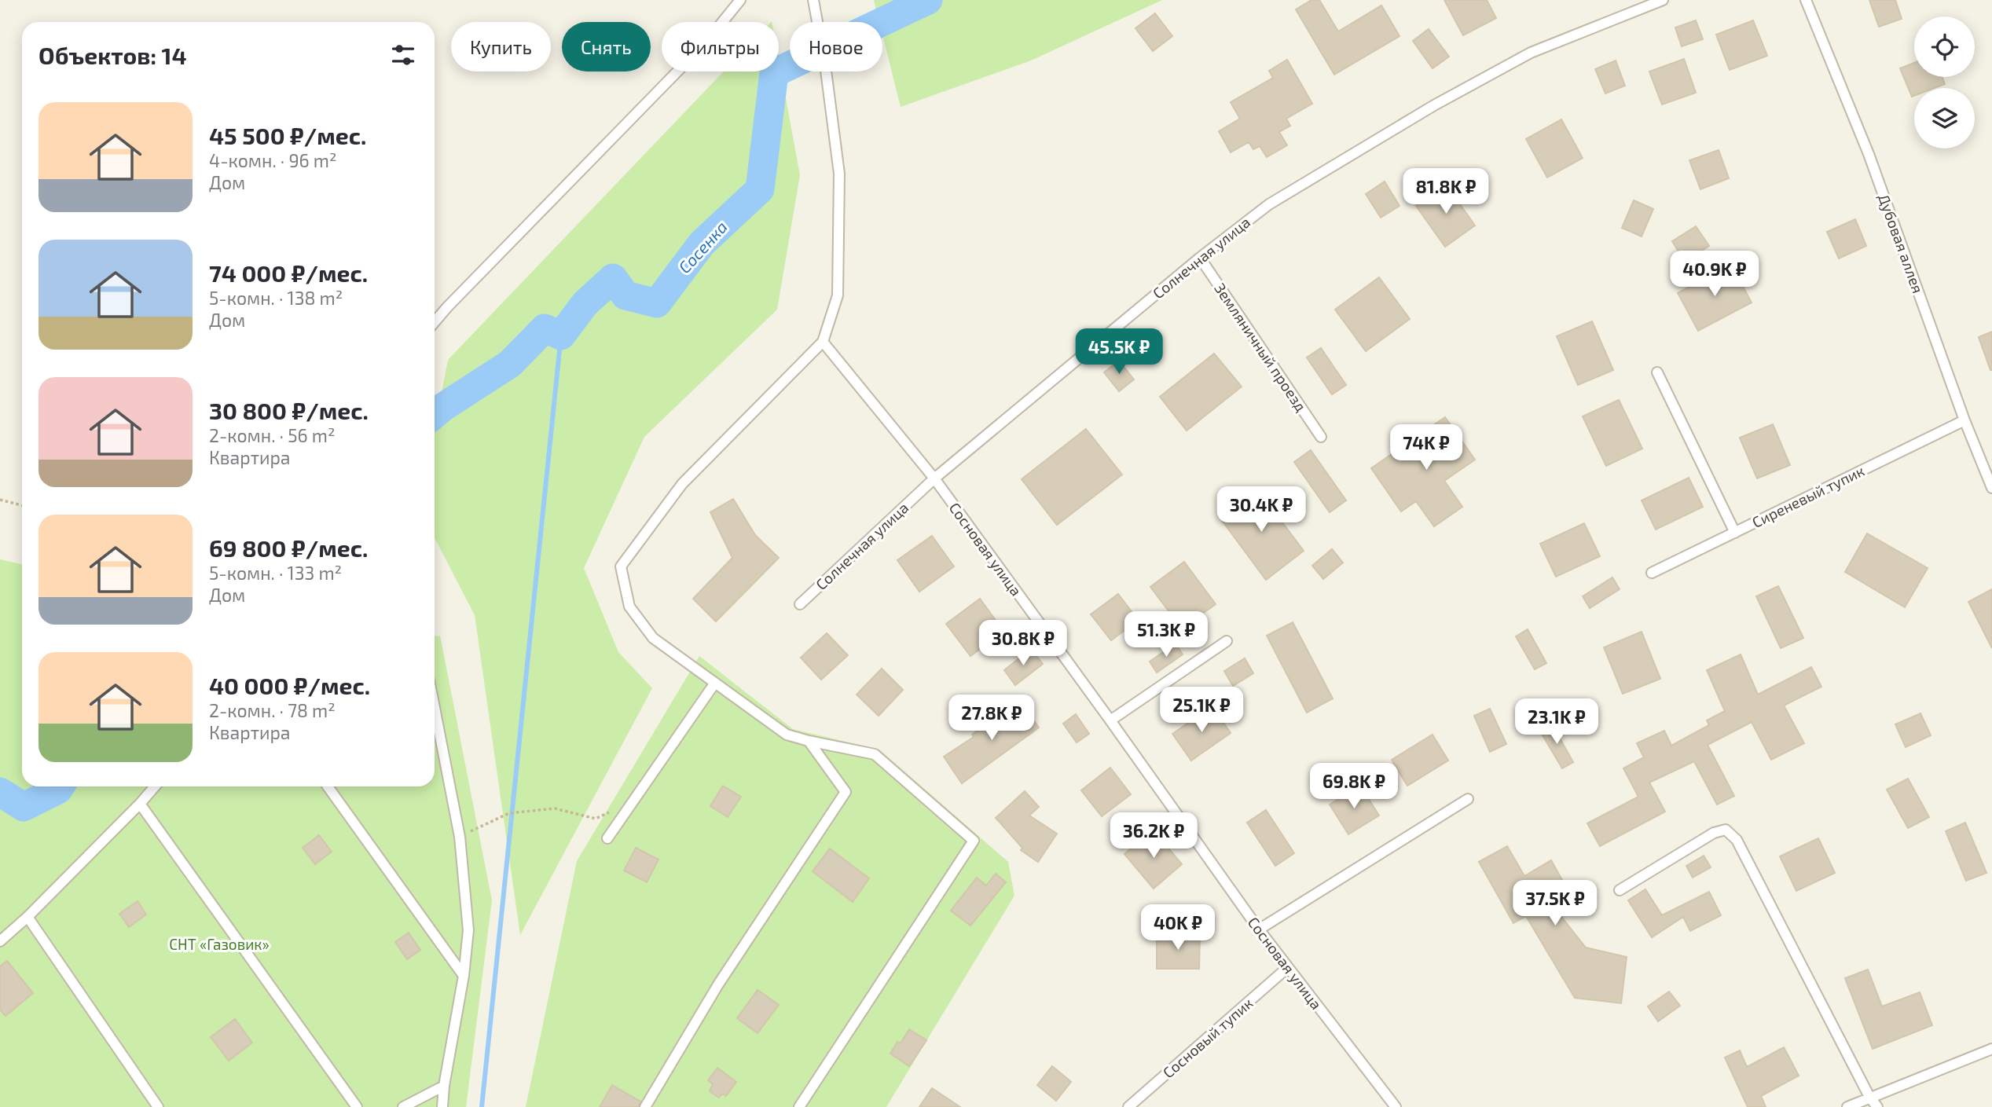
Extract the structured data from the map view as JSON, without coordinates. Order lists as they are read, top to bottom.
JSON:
{
  "streets": {
    "lane": [
      "Дубовая аллея",
      "Солнечная улица",
      "Земляничный проезд",
      "Сиреневый тупик",
      "Сосновая улица",
      "Сосновый тупик"
    ]
  },
  "crossings": [
    ["Дубовая аллея", "Сиреневый тупик"],
    ["Солнечная улица", "Земляничный проезд"],
    ["Солнечная улица", "Сосновая улица"],
    ["Сосновая улица", "Сосновый тупик"]
  ],
  "water": ["Сосенка"],
  "parks": ["СНТ «Газовик»"],
  "page": {
    "chip": [
      "Купить",
      "Снять",
      "Фильтры",
      "Новое"
    ],
    "heading": "Объектов: 14",
    "list": [
      {
        "name": "45 500 ₽/мес.",
        "note": "4-комн. · 96 m² · Дом"
      },
      {
        "name": "74 000 ₽/мес.",
        "note": "5-комн. · 138 m² · Дом"
      },
      {
        "name": "30 800 ₽/мес.",
        "note": "2-комн. · 56 m² · Квартира"
      },
      {
        "name": "69 800 ₽/мес.",
        "note": "5-комн. · 133 m² · Дом"
      },
      {
        "name": "40 000 ₽/мес.",
        "note": "2-комн. · 78 m² · Квартира"
      }
    ],
    "price": [
      "81.8K ₽",
      "40.9K ₽",
      "45.5K ₽",
      "74K ₽",
      "30.4K ₽",
      "51.3K ₽",
      "30.8K ₽",
      "25.1K ₽",
      "27.8K ₽",
      "23.1K ₽",
      "69.8K ₽",
      "36.2K ₽",
      "37.5K ₽",
      "40K ₽"
    ]
  }
}
